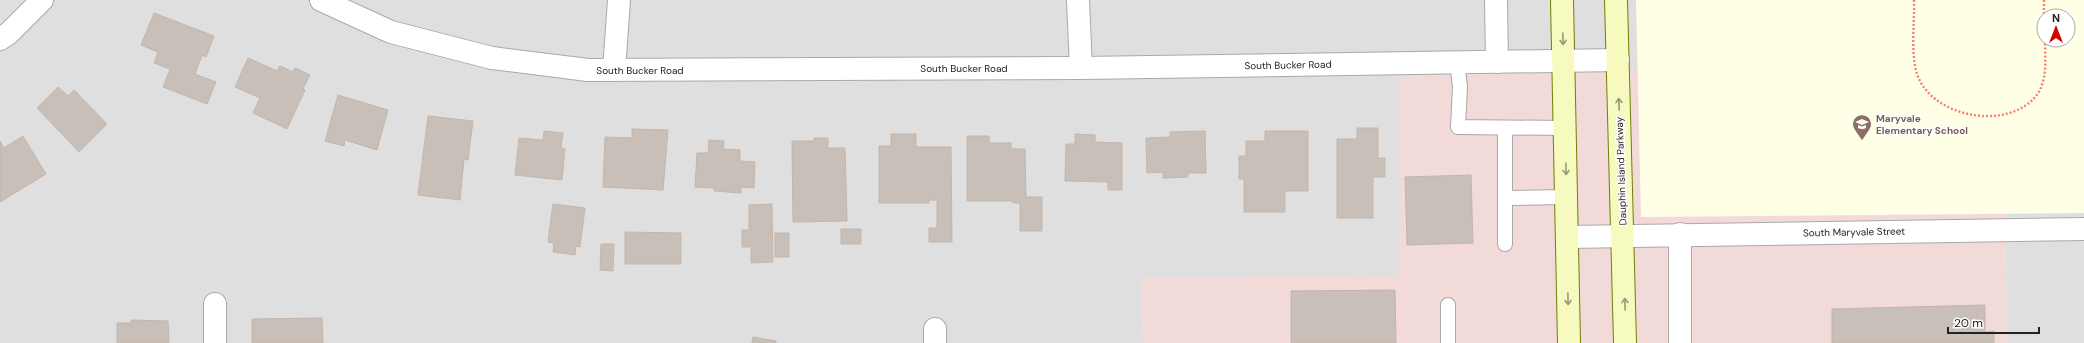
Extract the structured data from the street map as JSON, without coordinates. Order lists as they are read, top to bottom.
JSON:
{
  "streets": {
    "main road": ["Dauphin Island Parkway"],
    "street": ["South Bucker Road", "South Maryvale Street"]
  },
  "crossings": [
    ["South Bucker Road", "Dauphin Island Parkway"],
    ["Dauphin Island Parkway", "South Maryvale Street"]
  ],
  "places": {
    "school or university": ["Maryvale Elementary School"]
  },
  "scale_bar": "20 m",
  "north": "top"
}
